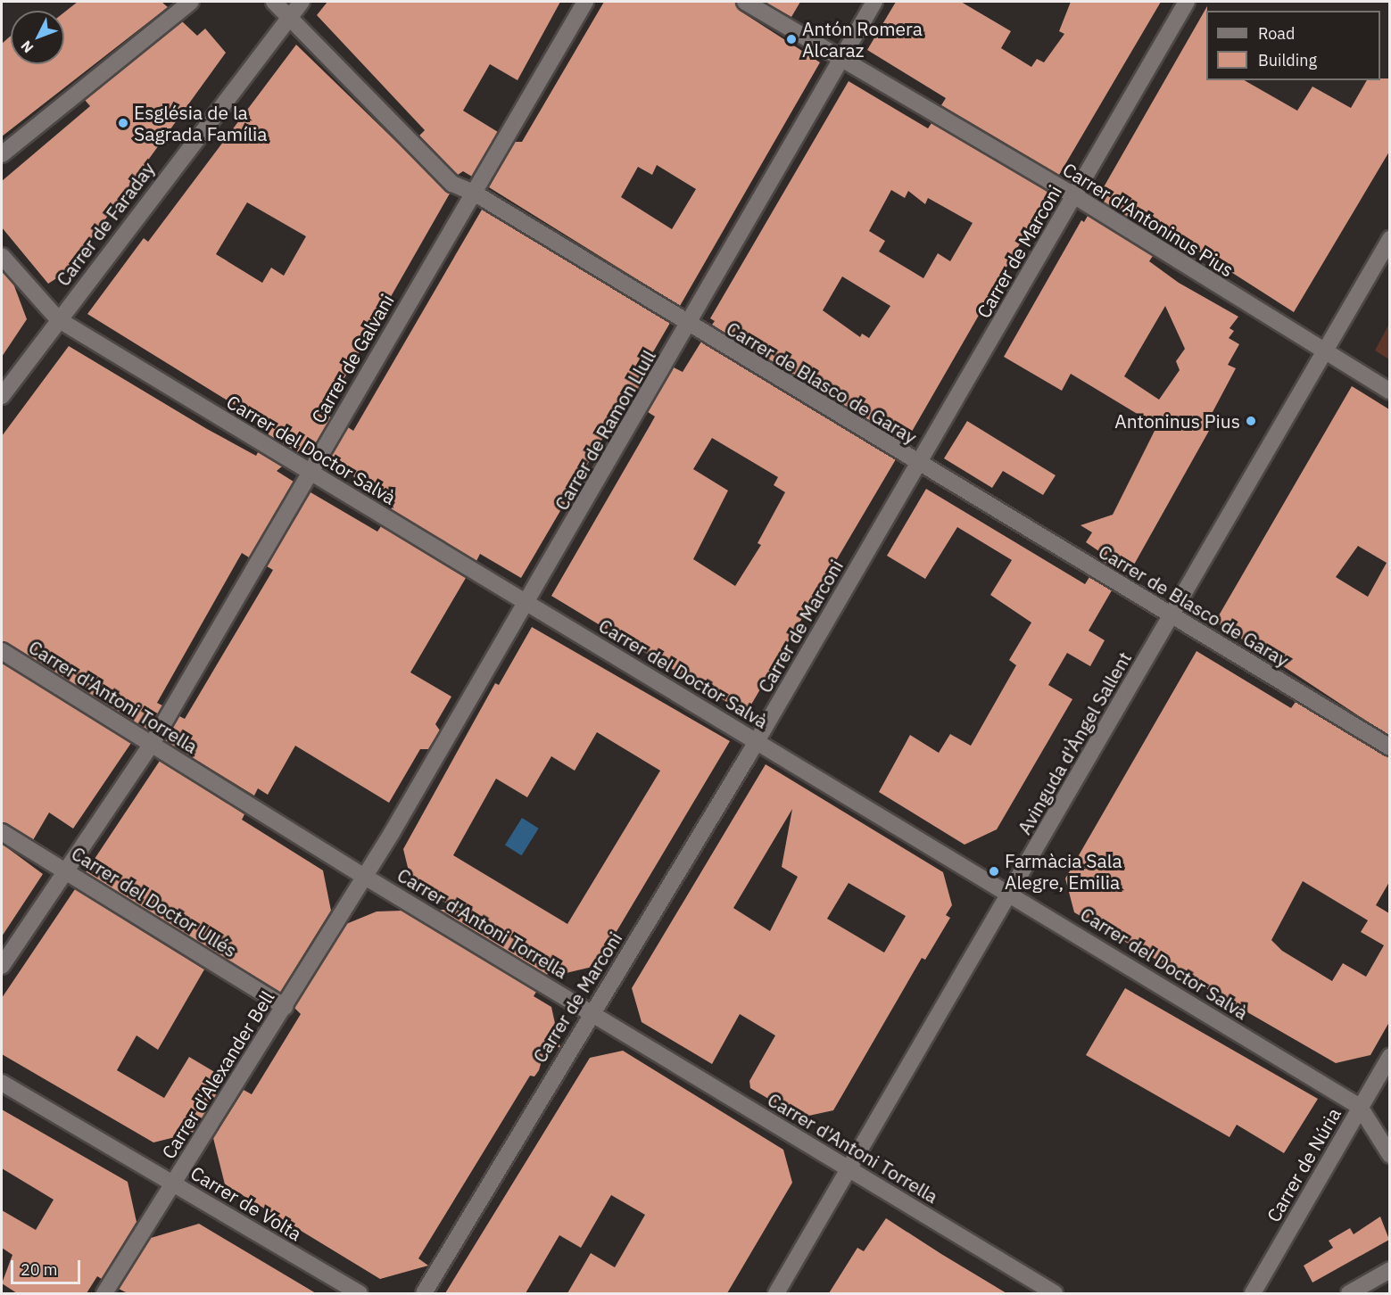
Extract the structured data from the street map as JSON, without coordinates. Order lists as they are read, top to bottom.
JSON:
{
  "streets": {
    "street": [
      "Carrer d'Antoninus Pius",
      "Carrer de Faraday",
      "Carrer de Marconi",
      "Carrer de Galvani",
      "Carrer de Blasco de Garay",
      "Carrer de Ramon Llull",
      "Carrer del Doctor Salvà",
      "Carrer d'Antoni Torrella",
      "Avinguda d'Àngel Sallent",
      "Carrer del Doctor Ullés",
      "Carrer d'Alexander Bell",
      "Carrer de Núria",
      "Carrer de Volta"
    ]
  },
  "crossings": [
    ["Carrer d'Antoninus Pius", "Carrer de Marconi"],
    ["Carrer d'Antoninus Pius", "Carrer de Ramon Llull"],
    ["Carrer d'Antoninus Pius", "Avinguda d'Àngel Sallent"],
    ["Carrer de Faraday", "Carrer de Blasco de Garay"],
    ["Carrer de Faraday", "Carrer del Doctor Salvà"],
    ["Carrer de Marconi", "Carrer de Blasco de Garay"],
    ["Carrer de Marconi", "Carrer del Doctor Salvà"],
    ["Carrer de Marconi", "Carrer d'Antoni Torrella"],
    ["Carrer de Galvani", "Carrer de Blasco de Garay"],
    ["Carrer de Galvani", "Carrer del Doctor Salvà"],
    ["Carrer de Galvani", "Carrer d'Antoni Torrella"],
    ["Carrer de Galvani", "Carrer del Doctor Ullés"],
    ["Carrer de Blasco de Garay", "Carrer de Ramon Llull"],
    ["Carrer de Blasco de Garay", "Avinguda d'Àngel Sallent"],
    ["Carrer de Ramon Llull", "Carrer del Doctor Salvà"],
    ["Carrer de Ramon Llull", "Carrer d'Antoni Torrella"],
    ["Carrer de Ramon Llull", "Carrer d'Alexander Bell"],
    ["Carrer del Doctor Salvà", "Avinguda d'Àngel Sallent"],
    ["Carrer del Doctor Salvà", "Carrer de Núria"],
    ["Carrer d'Antoni Torrella", "Avinguda d'Àngel Sallent"],
    ["Carrer d'Antoni Torrella", "Carrer d'Alexander Bell"],
    ["Carrer del Doctor Ullés", "Carrer d'Alexander Bell"],
    ["Carrer d'Alexander Bell", "Carrer de Volta"]
  ],
  "places": [
    "Antón Romera Alcaraz",
    "Església de la Sagrada Família",
    "Antoninus Pius",
    "Farmàcia Sala Alegre, Emilia"
  ],
  "legend": ["Road", "Building"],
  "scale_bar": "20 m",
  "north": "bottom left"
}
